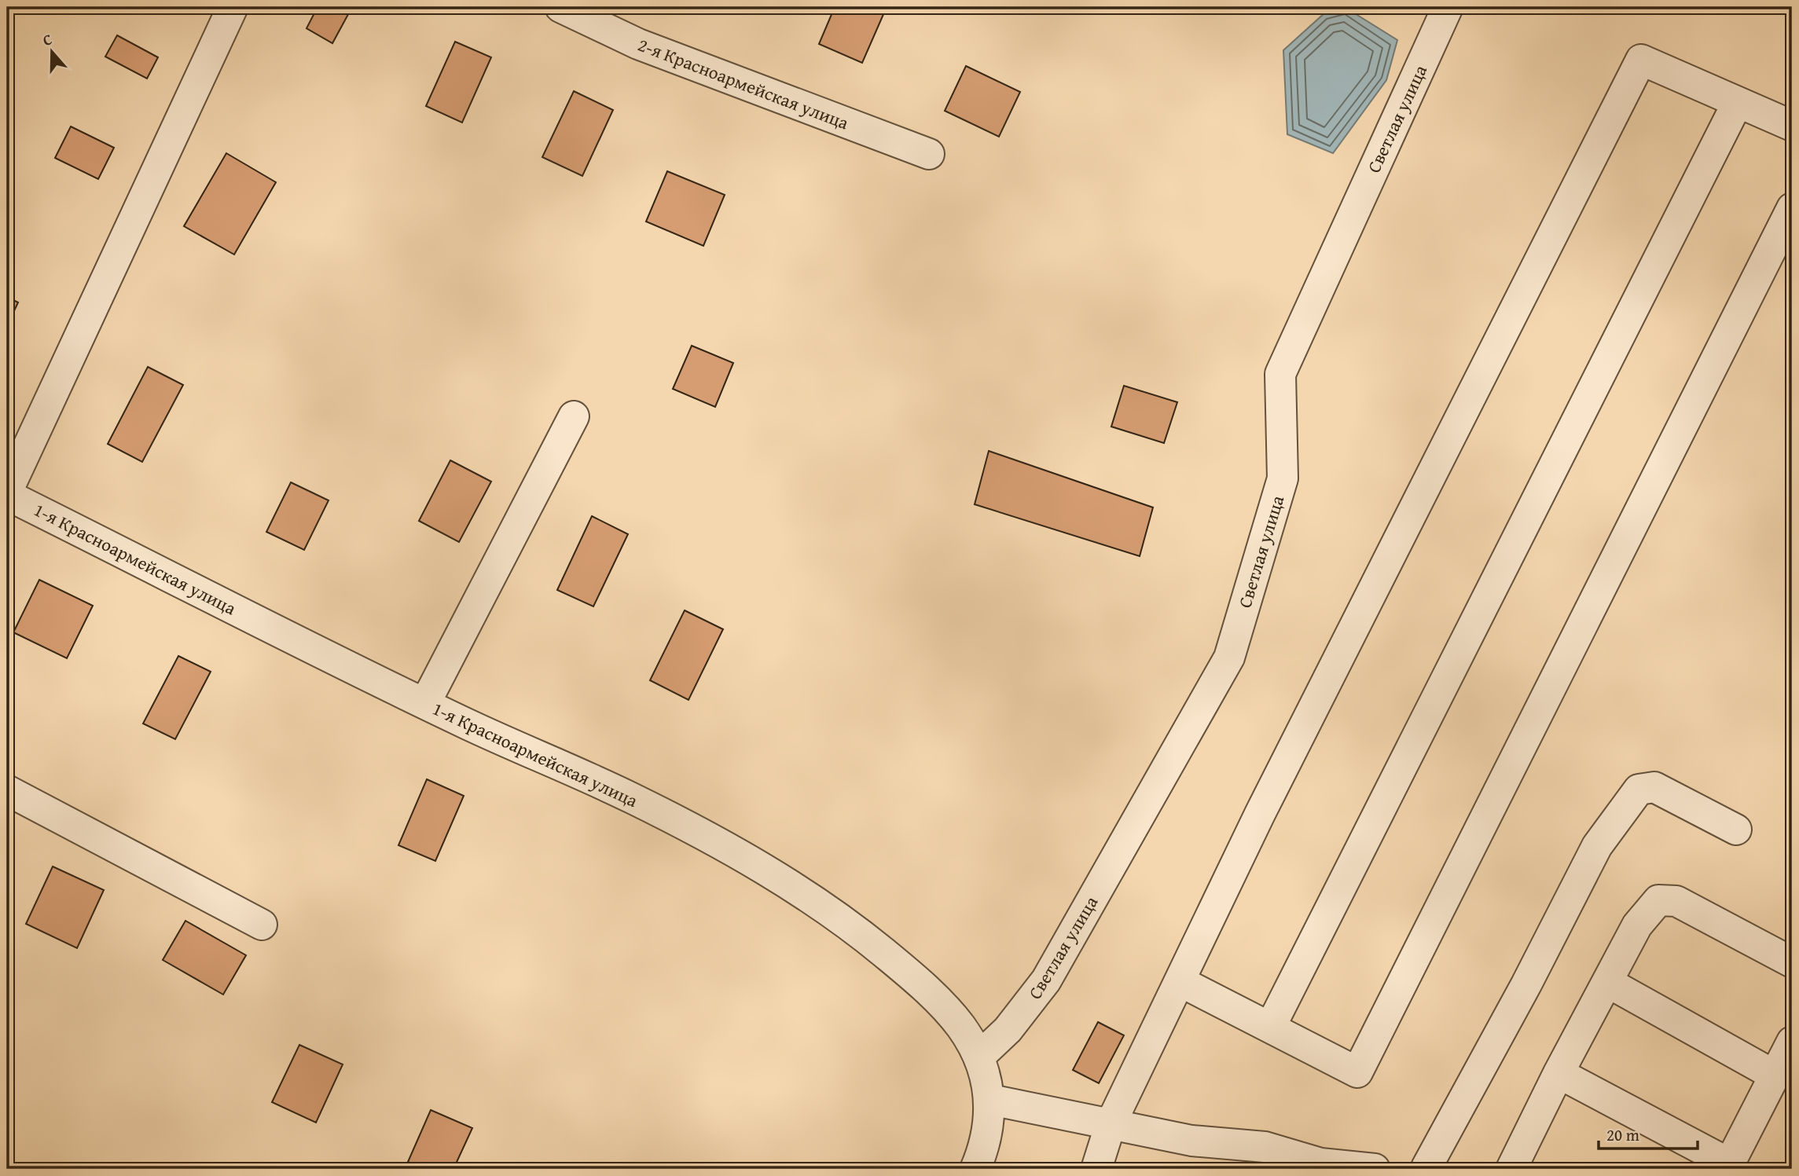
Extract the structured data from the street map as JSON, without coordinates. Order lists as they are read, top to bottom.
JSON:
{
  "streets": {
    "street": ["2-я Красноармейская улица", "Светлая улица", "1-я Красноармейская улица"]
  },
  "crossings": [
    ["Светлая улица", "1-я Красноармейская улица"]
  ],
  "scale_bar": "20 m",
  "north": "top"
}
